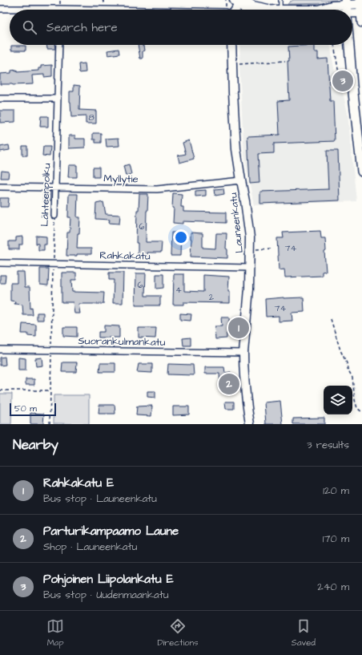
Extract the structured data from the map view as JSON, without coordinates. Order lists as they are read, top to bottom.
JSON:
{
  "streets": {
    "street": [
      "Myllytie",
      "Lähteenpolku",
      "Launeenkatu",
      "Rahkakatu",
      "Suorankulmankatu"
    ]
  },
  "crossings": [
    ["Myllytie", "Lähteenpolku"],
    ["Myllytie", "Launeenkatu"],
    ["Lähteenpolku", "Rahkakatu"],
    ["Lähteenpolku", "Suorankulmankatu"],
    ["Launeenkatu", "Rahkakatu"],
    ["Launeenkatu", "Suorankulmankatu"]
  ],
  "house_numbers": [
    "8",
    "6",
    "74",
    "6",
    "4",
    "2",
    "74"
  ],
  "scale_bar": "50 m",
  "page": {
    "search": "Search here",
    "pins": ["3", "1", "2"],
    "scale": "50 m",
    "heading": ["Nearby", "3 results"],
    "list": [
      {
        "mark": "1",
        "name": "Rahkakatu E",
        "note": "Bus stop · Launeenkatu",
        "value": "120 m"
      },
      {
        "mark": "2",
        "name": "Parturikampaamo Laune",
        "note": "Shop · Launeenkatu",
        "value": "170 m"
      },
      {
        "mark": "3",
        "name": "Pohjoinen Liipolankatu E",
        "note": "Bus stop · Uudenmaankatu",
        "value": "240 m"
      }
    ],
    "nav": ["Map", "Directions", "Saved"]
  }
}
